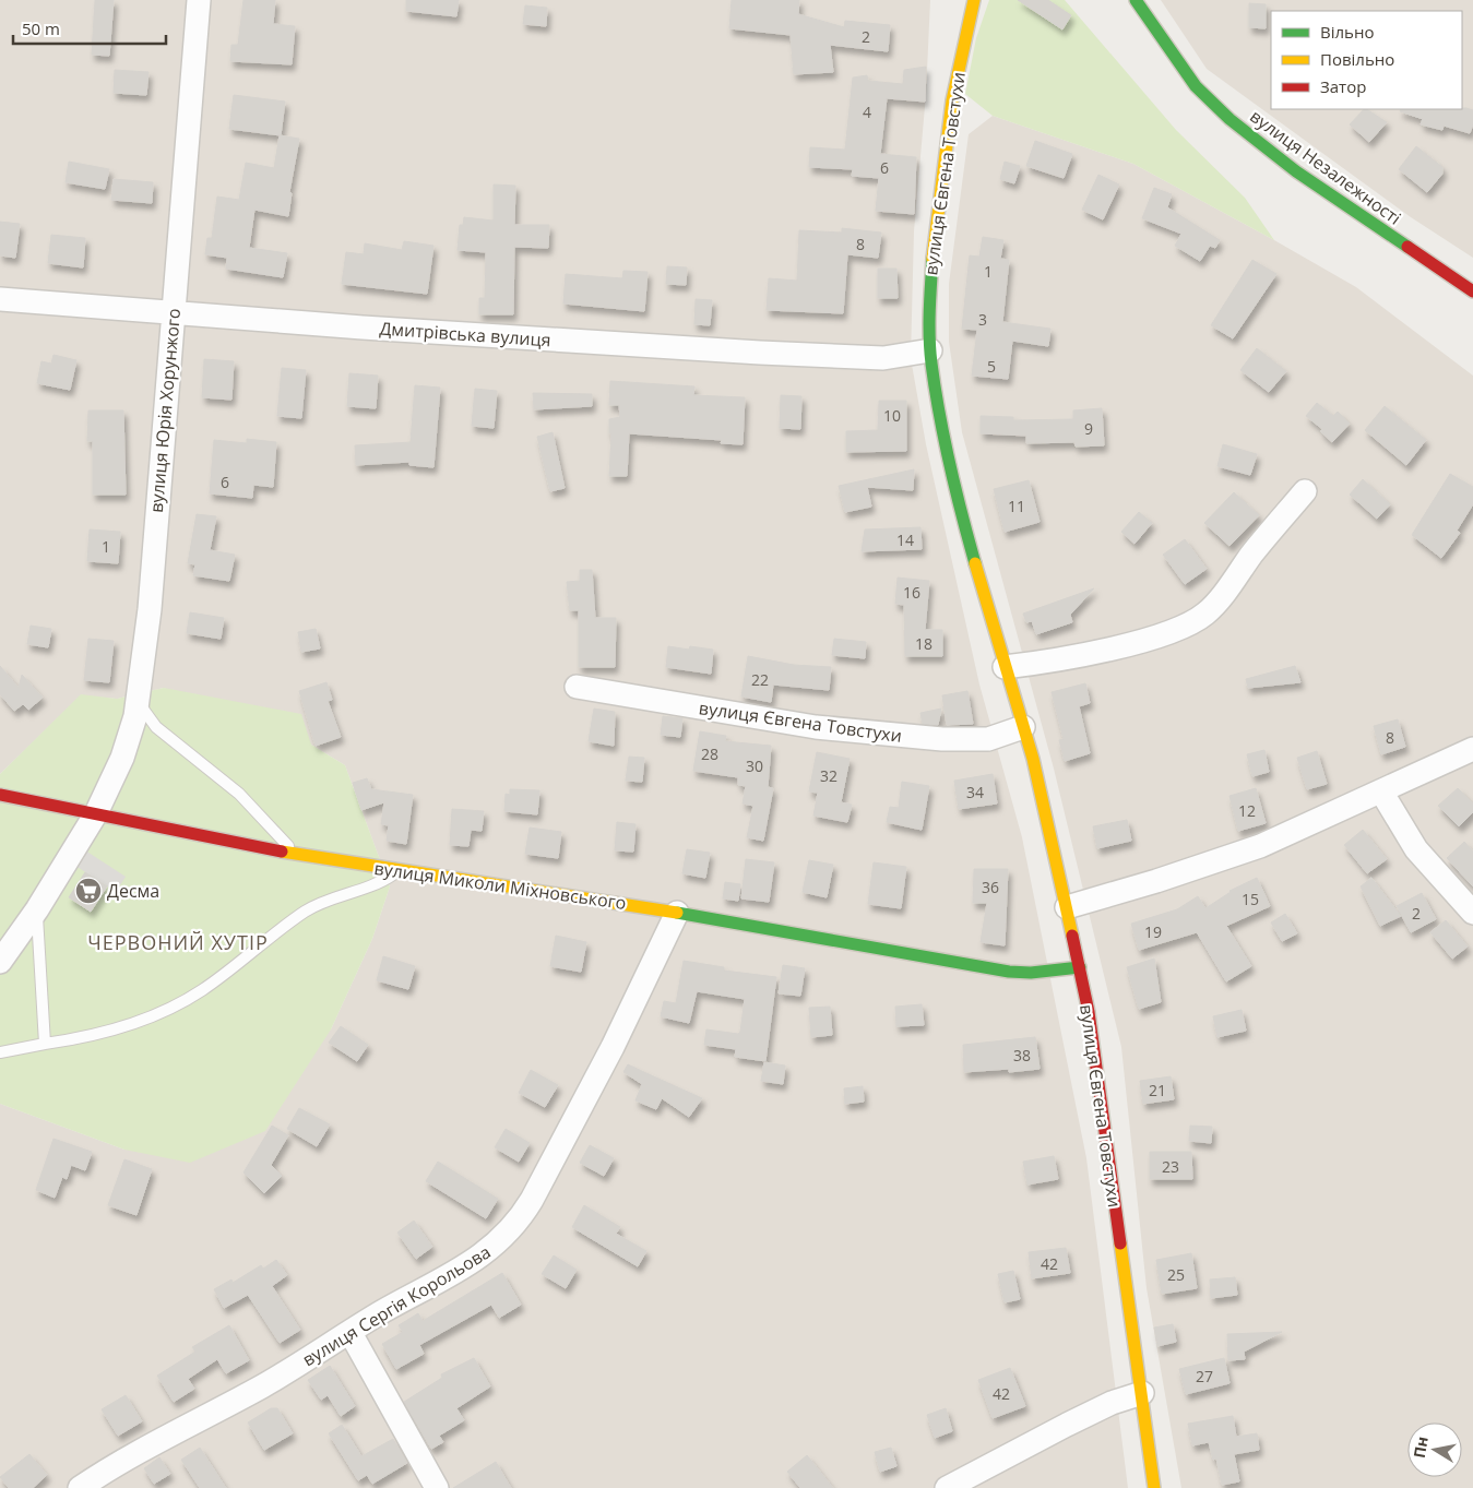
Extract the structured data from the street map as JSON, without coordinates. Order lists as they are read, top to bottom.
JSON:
{
  "streets": {
    "street": [
      "вулиця Незалежності",
      "вулиця Євгена Товстухи",
      "Дмитрівська вулиця",
      "вулиця Юрія Хорунжого",
      "вулиця Миколи Міхновського",
      "вулиця Сергія Корольова"
    ]
  },
  "crossings": [
    ["вулиця Євгена Товстухи", "Дмитрівська вулиця"],
    ["вулиця Євгена Товстухи", "вулиця Миколи Міхновського"],
    ["Дмитрівська вулиця", "вулиця Юрія Хорунжого"],
    ["вулиця Юрія Хорунжого", "вулиця Миколи Міхновського"],
    ["вулиця Миколи Міхновського", "вулиця Сергія Корольова"]
  ],
  "districts": ["ЧЕРВОНИЙ ХУТІР"],
  "places": {
    "supermarket": ["Десма"]
  },
  "house_numbers": [
    "2",
    "4",
    "6",
    "8",
    "1",
    "3",
    "5",
    "10",
    "9",
    "6",
    "11",
    "14",
    "1",
    "16",
    "18",
    "22",
    "8",
    "28",
    "30",
    "32",
    "34",
    "12",
    "36",
    "15",
    "2",
    "19",
    "38",
    "21",
    "23",
    "42",
    "25",
    "27",
    "42"
  ],
  "legend": ["Вільно", "Повільно", "Затор"],
  "scale_bar": "50 m",
  "north": "left"
}
